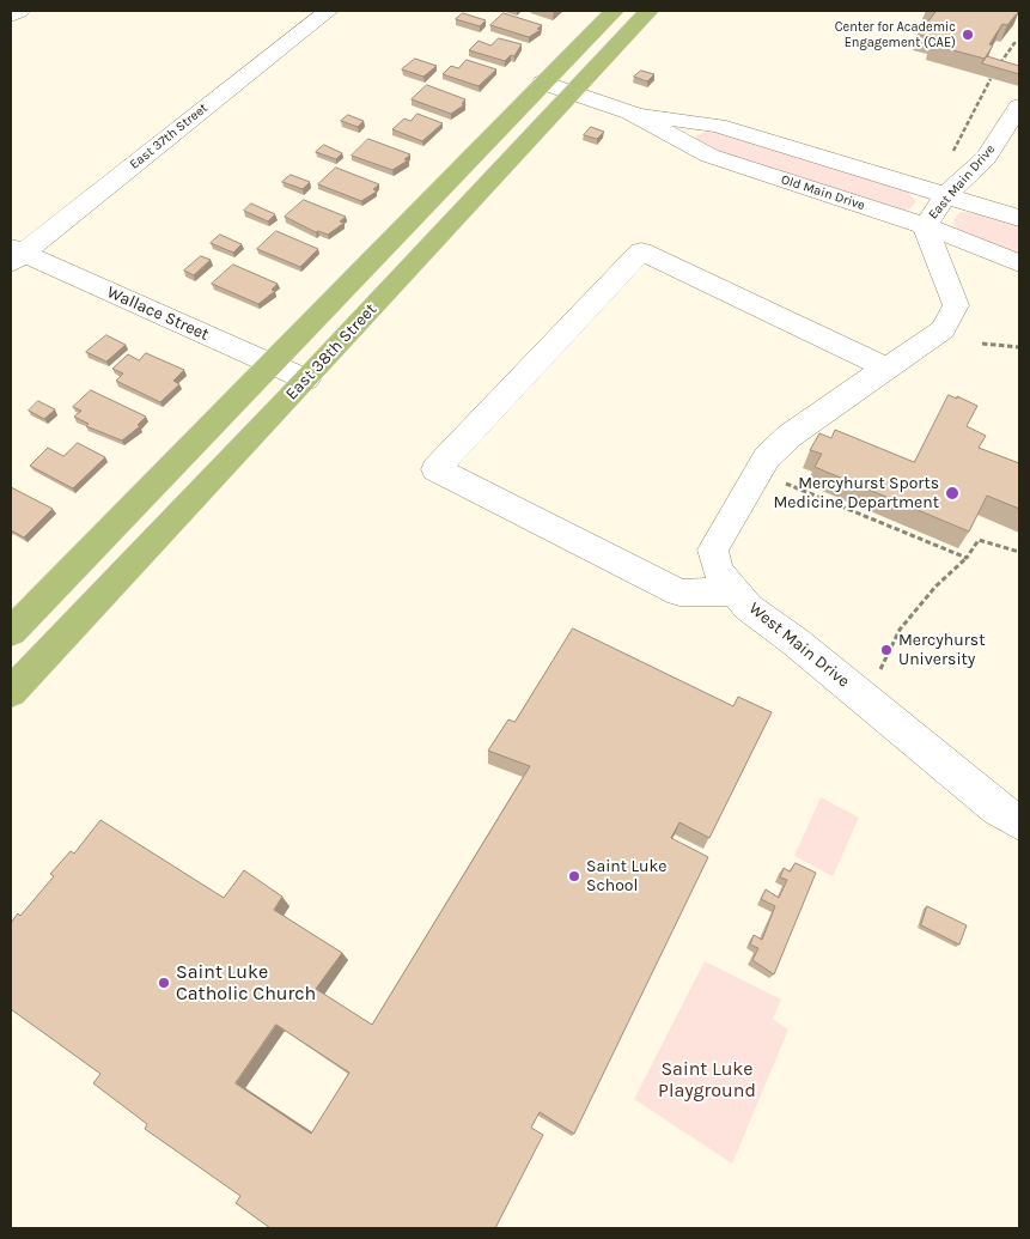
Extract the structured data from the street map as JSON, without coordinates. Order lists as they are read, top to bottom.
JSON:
{
  "streets": {
    "main road": ["East 38th Street"],
    "street": [
      "East 37th Street",
      "East Main Drive",
      "Old Main Drive",
      "Wallace Street",
      "West Main Drive"
    ]
  },
  "crossings": [
    ["East 37th Street", "Wallace Street"],
    ["East Main Drive", "Old Main Drive"],
    ["East Main Drive", "West Main Drive"],
    ["Old Main Drive", "East 38th Street"],
    ["Old Main Drive", "West Main Drive"],
    ["Wallace Street", "East 38th Street"]
  ],
  "parks": ["Saint Luke Playground"],
  "places": [
    "Center for Academic Engagement (CAE)",
    "Mercyhurst Sports Medicine Department",
    "Mercyhurst University",
    "Saint Luke School",
    "Saint Luke Catholic Church"
  ]
}
